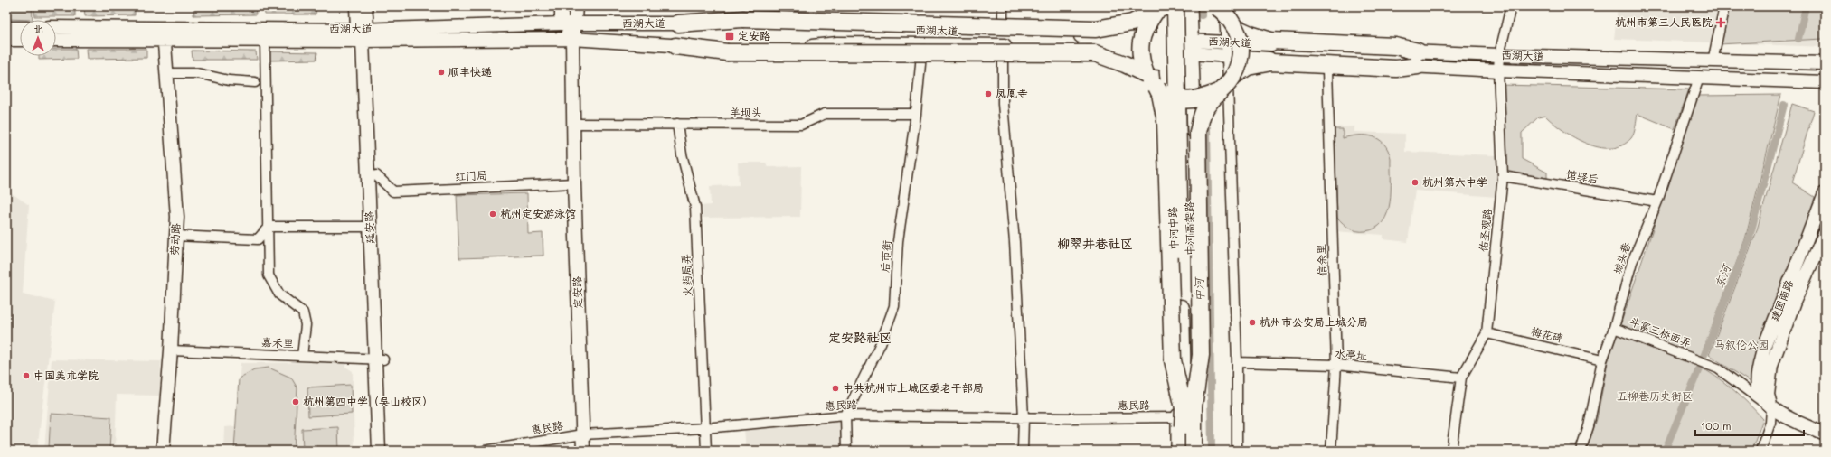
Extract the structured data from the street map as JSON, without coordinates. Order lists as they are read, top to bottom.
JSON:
{
  "streets": {
    "highway": ["中河高架路"],
    "main road": [
      "西湖大道",
      "延安路",
      "中河中路",
      "劳动路",
      "定安路",
      "建国南路"
    ],
    "street": [
      "羊坝头",
      "红门局",
      "馆驿后",
      "佑圣观路",
      "后市街",
      "城头巷",
      "信余里",
      "火药局弄",
      "斗富三桥西弄",
      "梅花碑",
      "嘉禾里",
      "水亭址",
      "惠民路"
    ]
  },
  "crossings": [
    ["西湖大道", "延安路"],
    ["西湖大道", "中河中路"],
    ["西湖大道", "佑圣观路"],
    ["西湖大道", "劳动路"],
    ["西湖大道", "城头巷"],
    ["西湖大道", "定安路"],
    ["羊坝头", "后市街"],
    ["羊坝头", "火药局弄"],
    ["羊坝头", "定安路"],
    ["红门局", "延安路"],
    ["红门局", "定安路"],
    ["馆驿后", "佑圣观路"],
    ["馆驿后", "城头巷"],
    ["延安路", "嘉禾里"],
    ["中河中路", "中河高架路"],
    ["中河中路", "惠民路"],
    ["中河高架路", "惠民路"],
    ["佑圣观路", "梅花碑"],
    ["佑圣观路", "水亭址"],
    ["劳动路", "嘉禾里"],
    ["后市街", "惠民路"],
    ["城头巷", "斗富三桥西弄"],
    ["城头巷", "梅花碑"],
    ["信余里", "水亭址"],
    ["火药局弄", "惠民路"],
    ["定安路", "惠民路"],
    ["建国南路", "斗富三桥西弄"]
  ],
  "districts": ["柳翠井巷社区", "定安路社区"],
  "water": ["东河", "中河"],
  "parks": ["马叙伦公园", "五柳巷历史街区"],
  "places": {
    "health": ["杭州市第三人民医院"],
    "transit": ["定安路"],
    "other": [
      "顺丰快递",
      "凤凰寺",
      "杭州第六中学",
      "杭州定安游泳馆",
      "杭州市公安局上城分局",
      "中国美术学院",
      "中共杭州市上城区委老干部局",
      "杭州第四中学（吴山校区）"
    ]
  },
  "scale_bar": "100 m",
  "north": "top"
}
